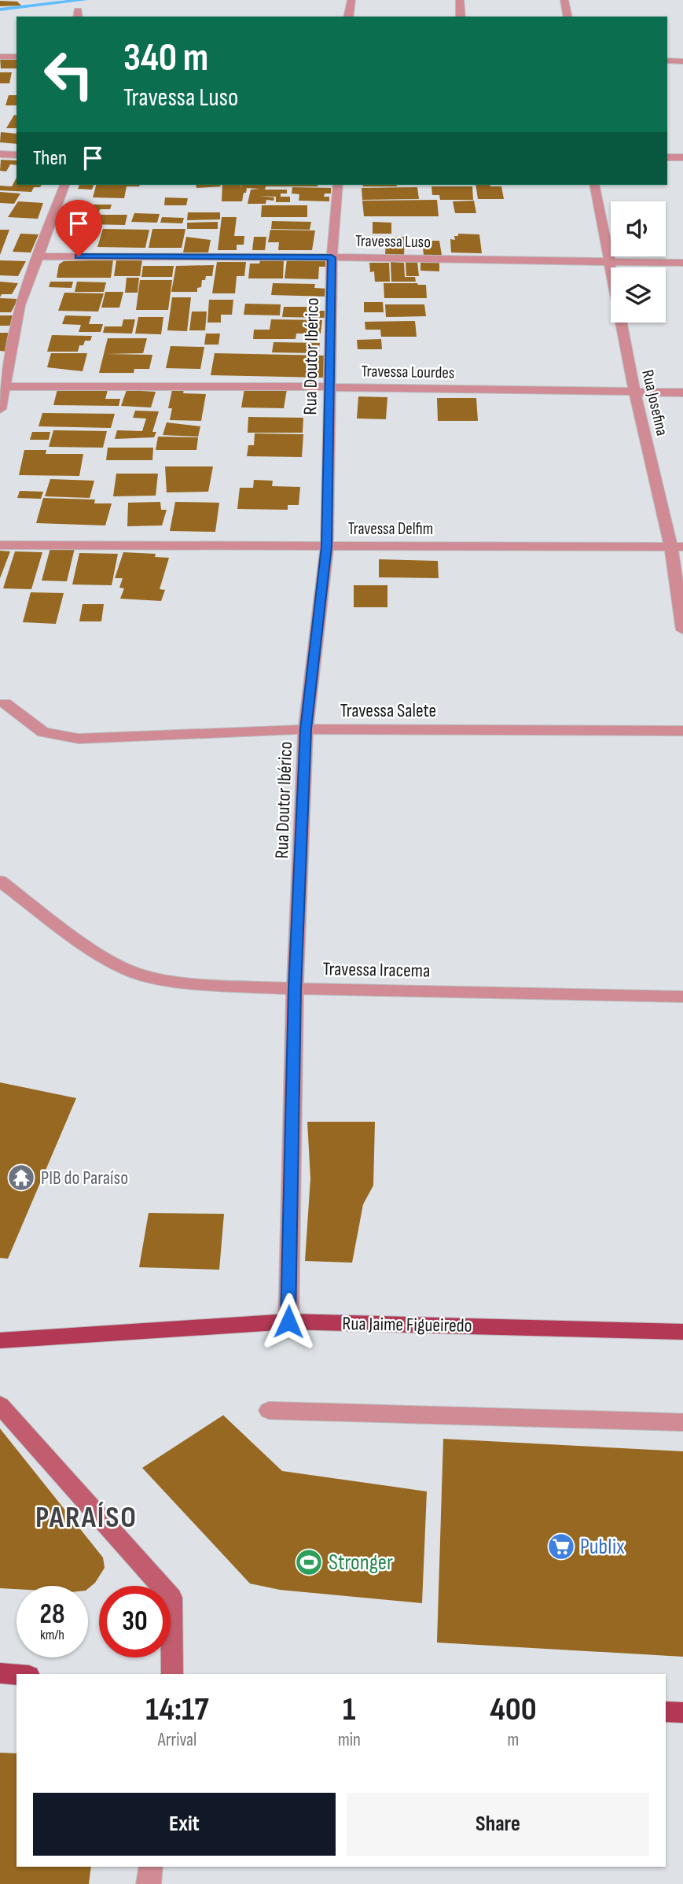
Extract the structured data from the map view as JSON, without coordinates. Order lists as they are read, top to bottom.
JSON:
{
  "streets": {
    "main road": ["Rua Jaime Figueiredo"],
    "street": [
      "Travessa Luso",
      "Rua Doutor Ibérico",
      "Travessa Lourdes",
      "Rua Josefina",
      "Travessa Delfim",
      "Travessa Salete",
      "Travessa Iracema"
    ]
  },
  "crossings": [
    ["Travessa Luso", "Rua Doutor Ibérico"],
    ["Travessa Luso", "Rua Josefina"],
    ["Rua Doutor Ibérico", "Travessa Lourdes"],
    ["Rua Doutor Ibérico", "Travessa Delfim"],
    ["Rua Doutor Ibérico", "Travessa Salete"],
    ["Rua Doutor Ibérico", "Travessa Iracema"],
    ["Rua Doutor Ibérico", "Rua Jaime Figueiredo"],
    ["Travessa Lourdes", "Rua Josefina"],
    ["Rua Josefina", "Travessa Delfim"]
  ],
  "districts": ["PARAÍSO"],
  "places": {
    "temple": ["PIB do Paraíso"],
    "supermarket": ["Publix"],
    "sports": ["Stronger"]
  },
  "page": {
    "turn": ["340 m", "Travessa Luso"],
    "then": "Then",
    "speed": "28 km/h",
    "limit": "30",
    "eta": [
      "14:17",
      "Arrival",
      "1",
      "min",
      "400",
      "m"
    ],
    "buttons": ["Exit", "Share"]
  }
}
